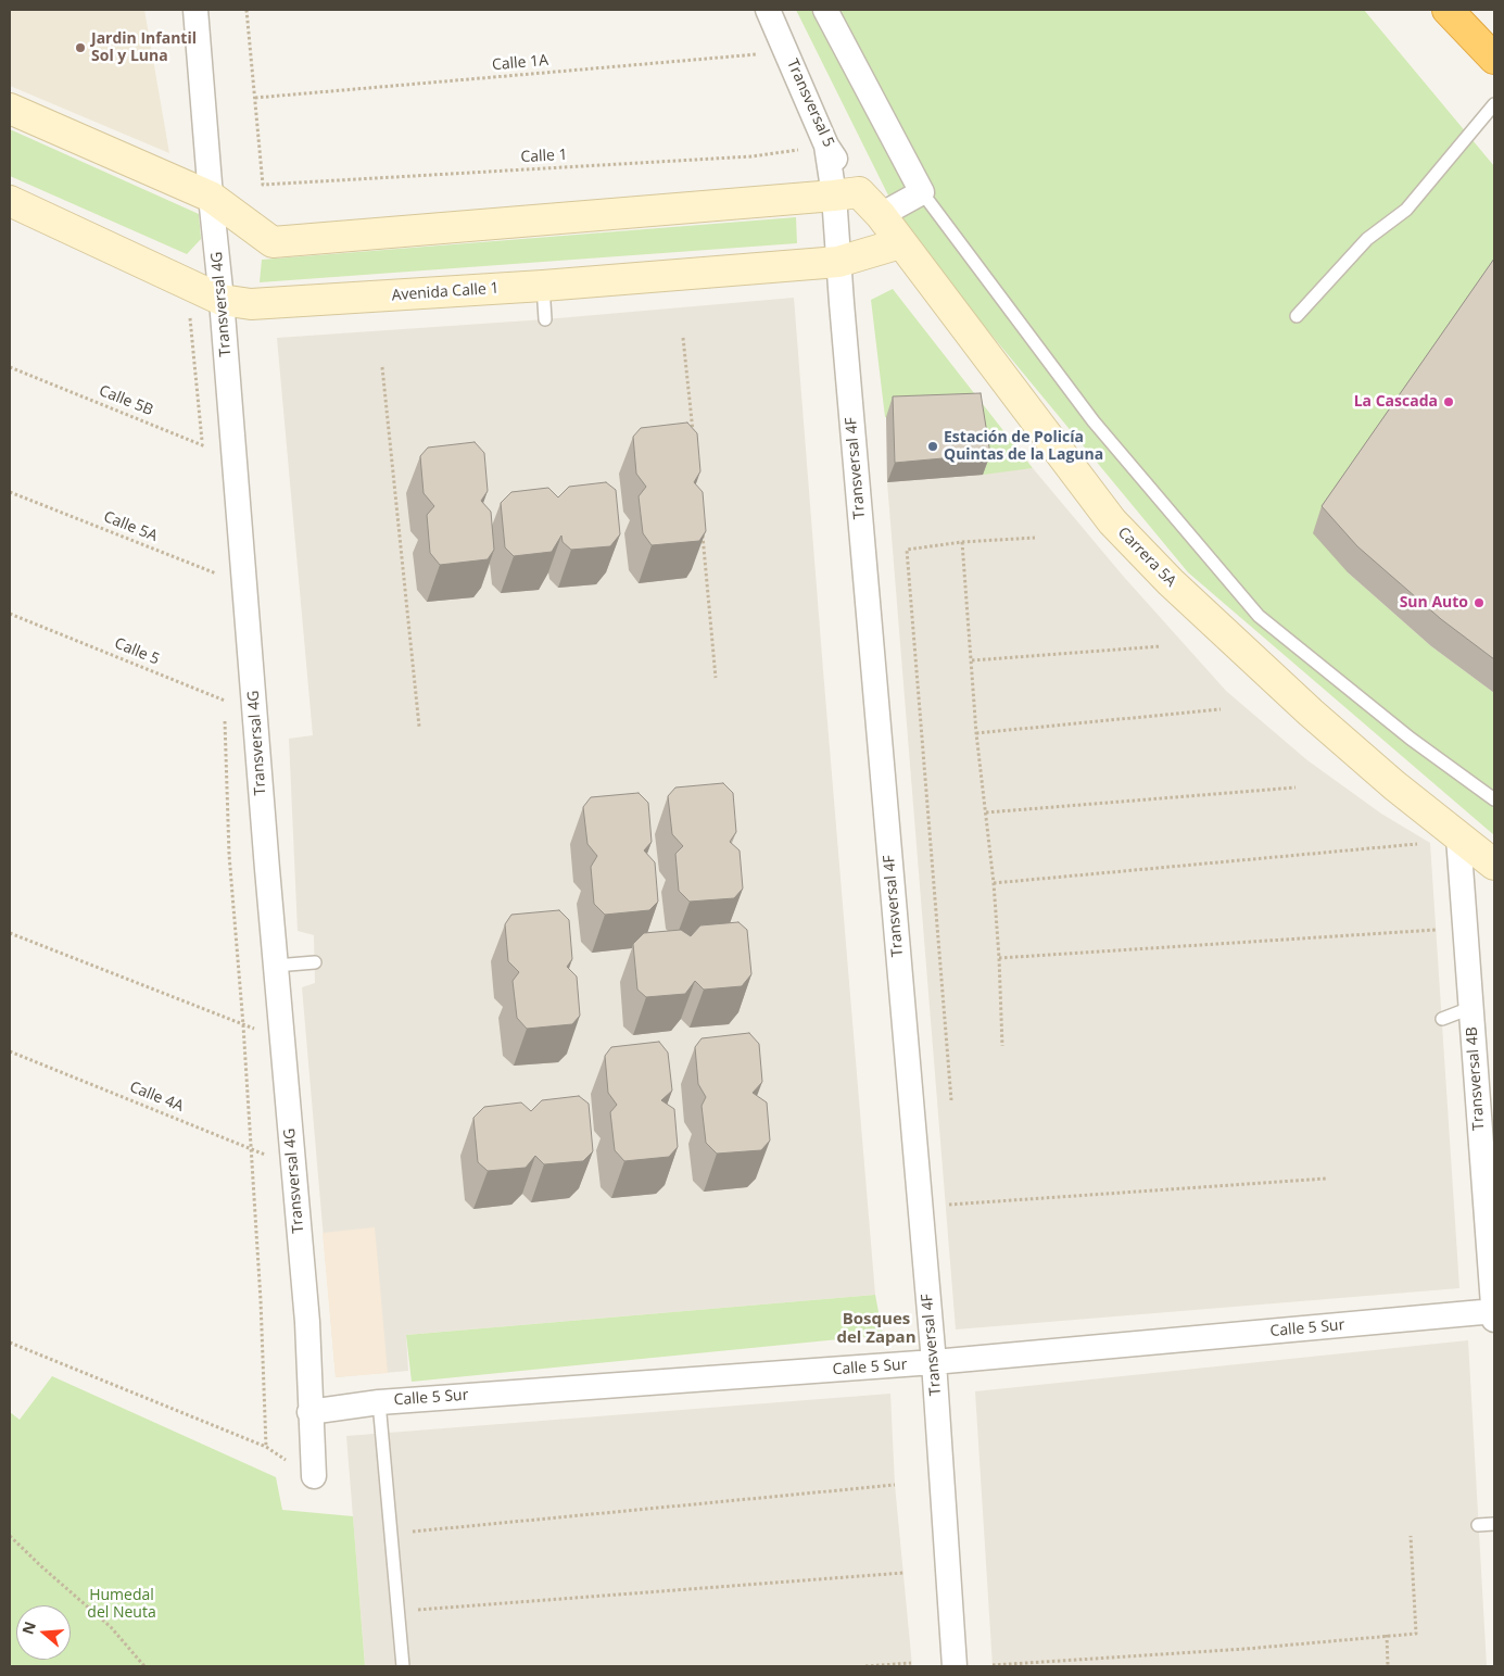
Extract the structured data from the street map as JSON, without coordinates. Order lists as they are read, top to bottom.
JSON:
{
  "streets": {
    "main road": ["Avenida Calle 1", "Carrera 5A"],
    "street": [
      "Transversal 5",
      "Transversal 4G",
      "Transversal 4F",
      "Transversal 4B",
      "Calle 5 Sur"
    ],
    "path": [
      "Calle 1A",
      "Calle 1",
      "Calle 5B",
      "Calle 5A",
      "Calle 5",
      "Calle 4A"
    ]
  },
  "crossings": [
    ["Calle 1A", "Transversal 5"],
    ["Calle 1A", "Calle 1"],
    ["Transversal 5", "Calle 1"],
    ["Transversal 5", "Transversal 4F"],
    ["Transversal 5", "Carrera 5A"],
    ["Avenida Calle 1", "Transversal 4G"],
    ["Avenida Calle 1", "Transversal 4F"],
    ["Avenida Calle 1", "Carrera 5A"],
    ["Transversal 4G", "Calle 5B"],
    ["Transversal 4G", "Calle 5A"],
    ["Transversal 4G", "Calle 5"],
    ["Transversal 4G", "Calle 4A"],
    ["Transversal 4G", "Calle 5 Sur"],
    ["Transversal 4F", "Carrera 5A"],
    ["Transversal 4F", "Calle 5 Sur"],
    ["Carrera 5A", "Transversal 4B"],
    ["Transversal 4B", "Calle 5 Sur"]
  ],
  "districts": ["Bosques del Zapan"],
  "parks": ["Humedal del Neuta"],
  "places": [
    "Jardin Infantil Sol y Luna",
    "La Cascada",
    "Estación de Policía Quintas de la Laguna",
    "Sun Auto"
  ],
  "north": "left"
}
